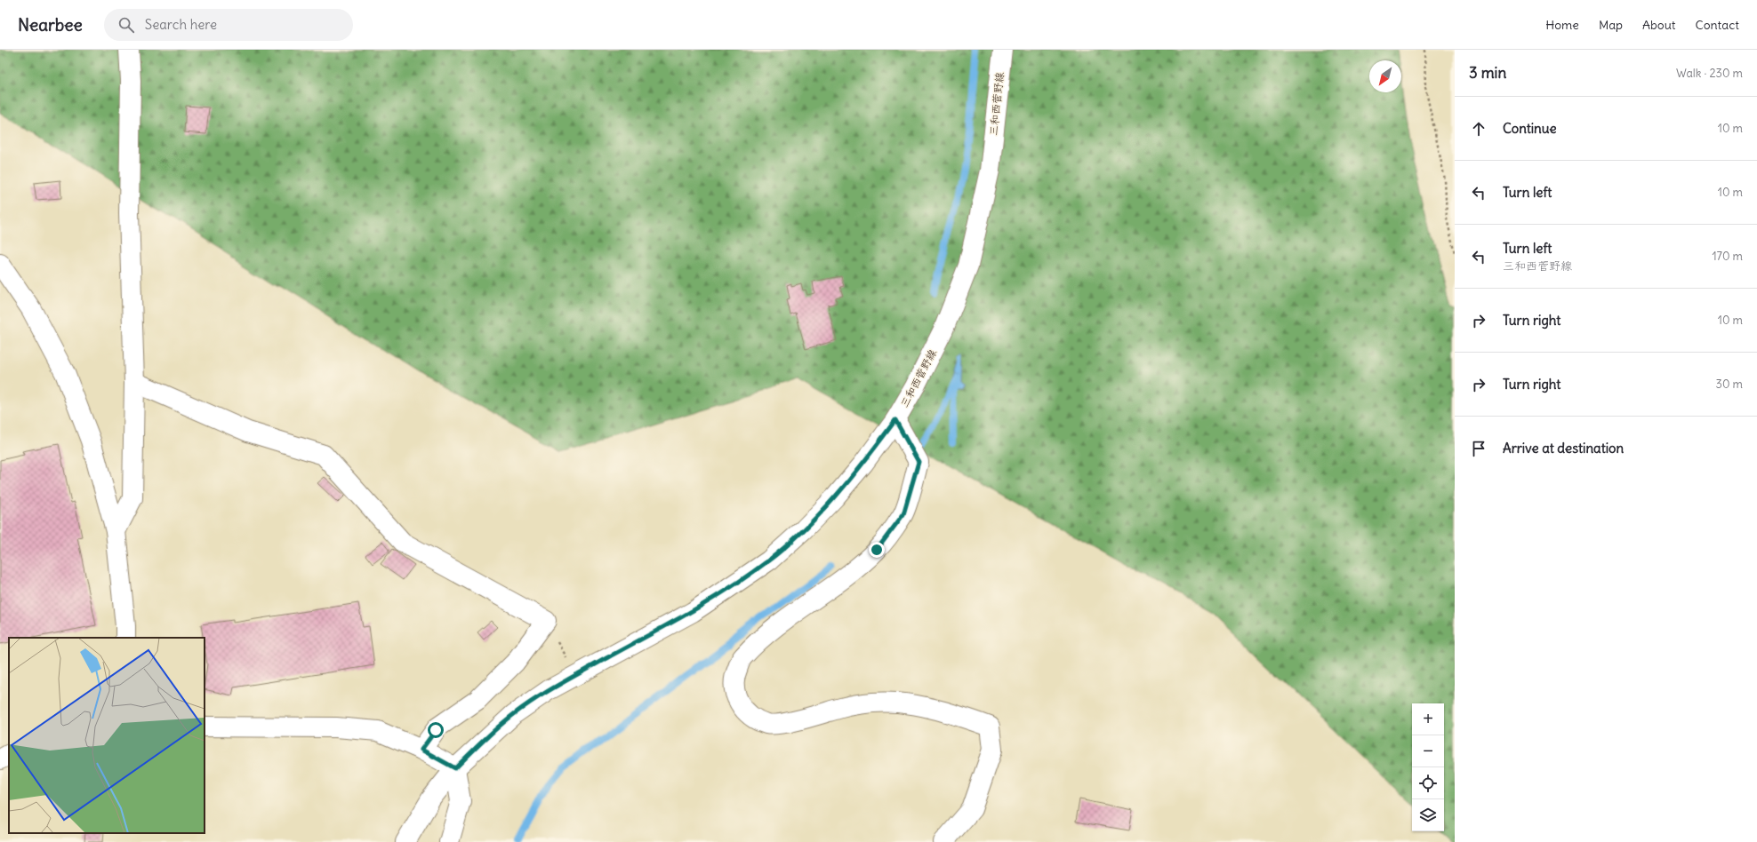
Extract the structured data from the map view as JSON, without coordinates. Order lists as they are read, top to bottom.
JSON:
{
  "streets": {
    "street": ["三和西菅野線"]
  },
  "north": "bottom left",
  "page": {
    "header": "Nearbee",
    "search": "Search here",
    "nav": [
      "Home",
      "Map",
      "About",
      "Contact"
    ],
    "heading": ["3 min", "Walk · 230 m"],
    "list": [
      ["Continue", "10 m"],
      ["Turn left", "10 m"],
      ["Turn left", "三和西菅野線", "170 m"],
      ["Turn right", "10 m"],
      ["Turn right", "30 m"],
      "Arrive at destination"
    ],
    "map_buttons": ["+", "−"]
  }
}
